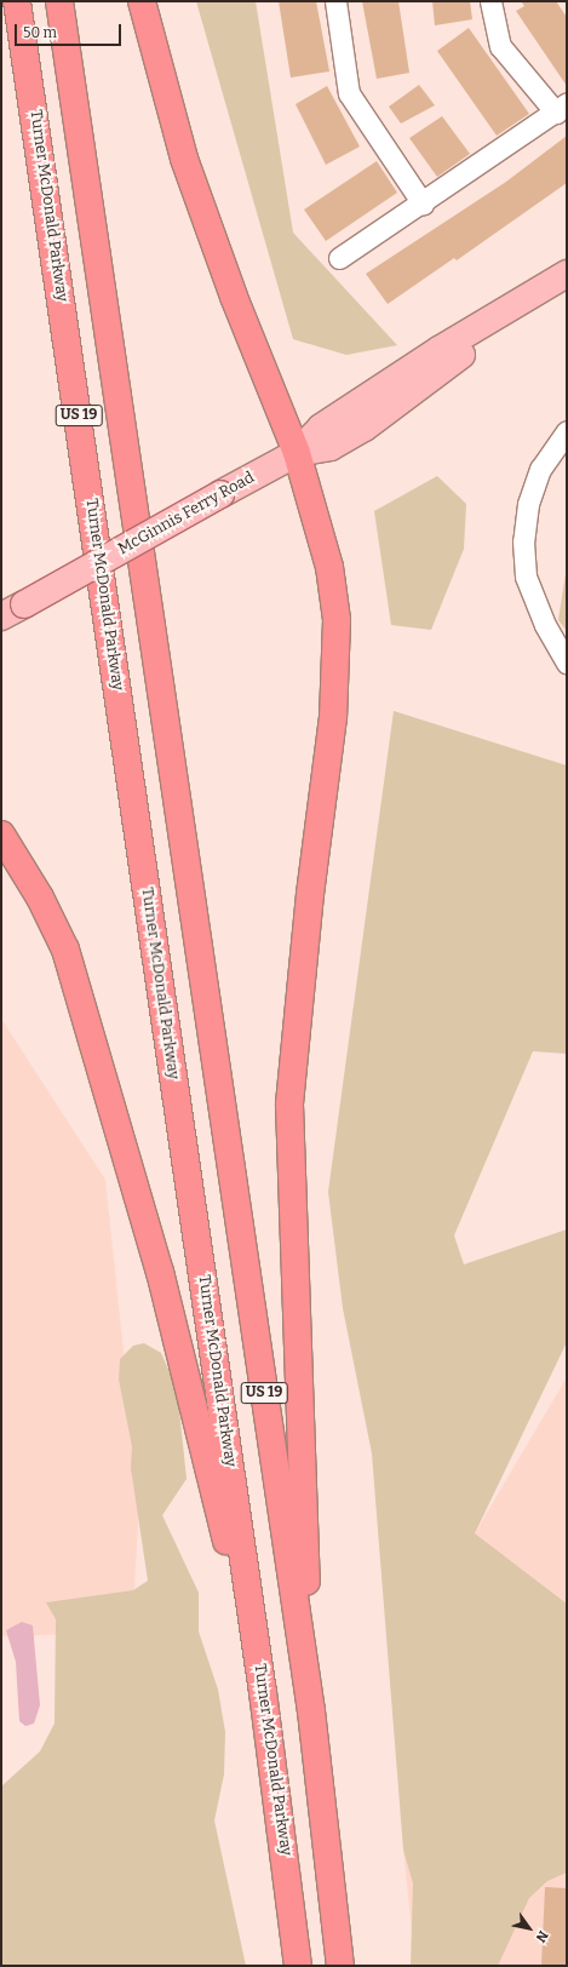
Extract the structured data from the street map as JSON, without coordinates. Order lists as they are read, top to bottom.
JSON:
{
  "streets": {
    "highway": ["Turner McDonald Parkway", "US 19"],
    "main road": ["McGinnis Ferry Road"]
  },
  "scale_bar": "50 m",
  "north": "bottom right"
}
